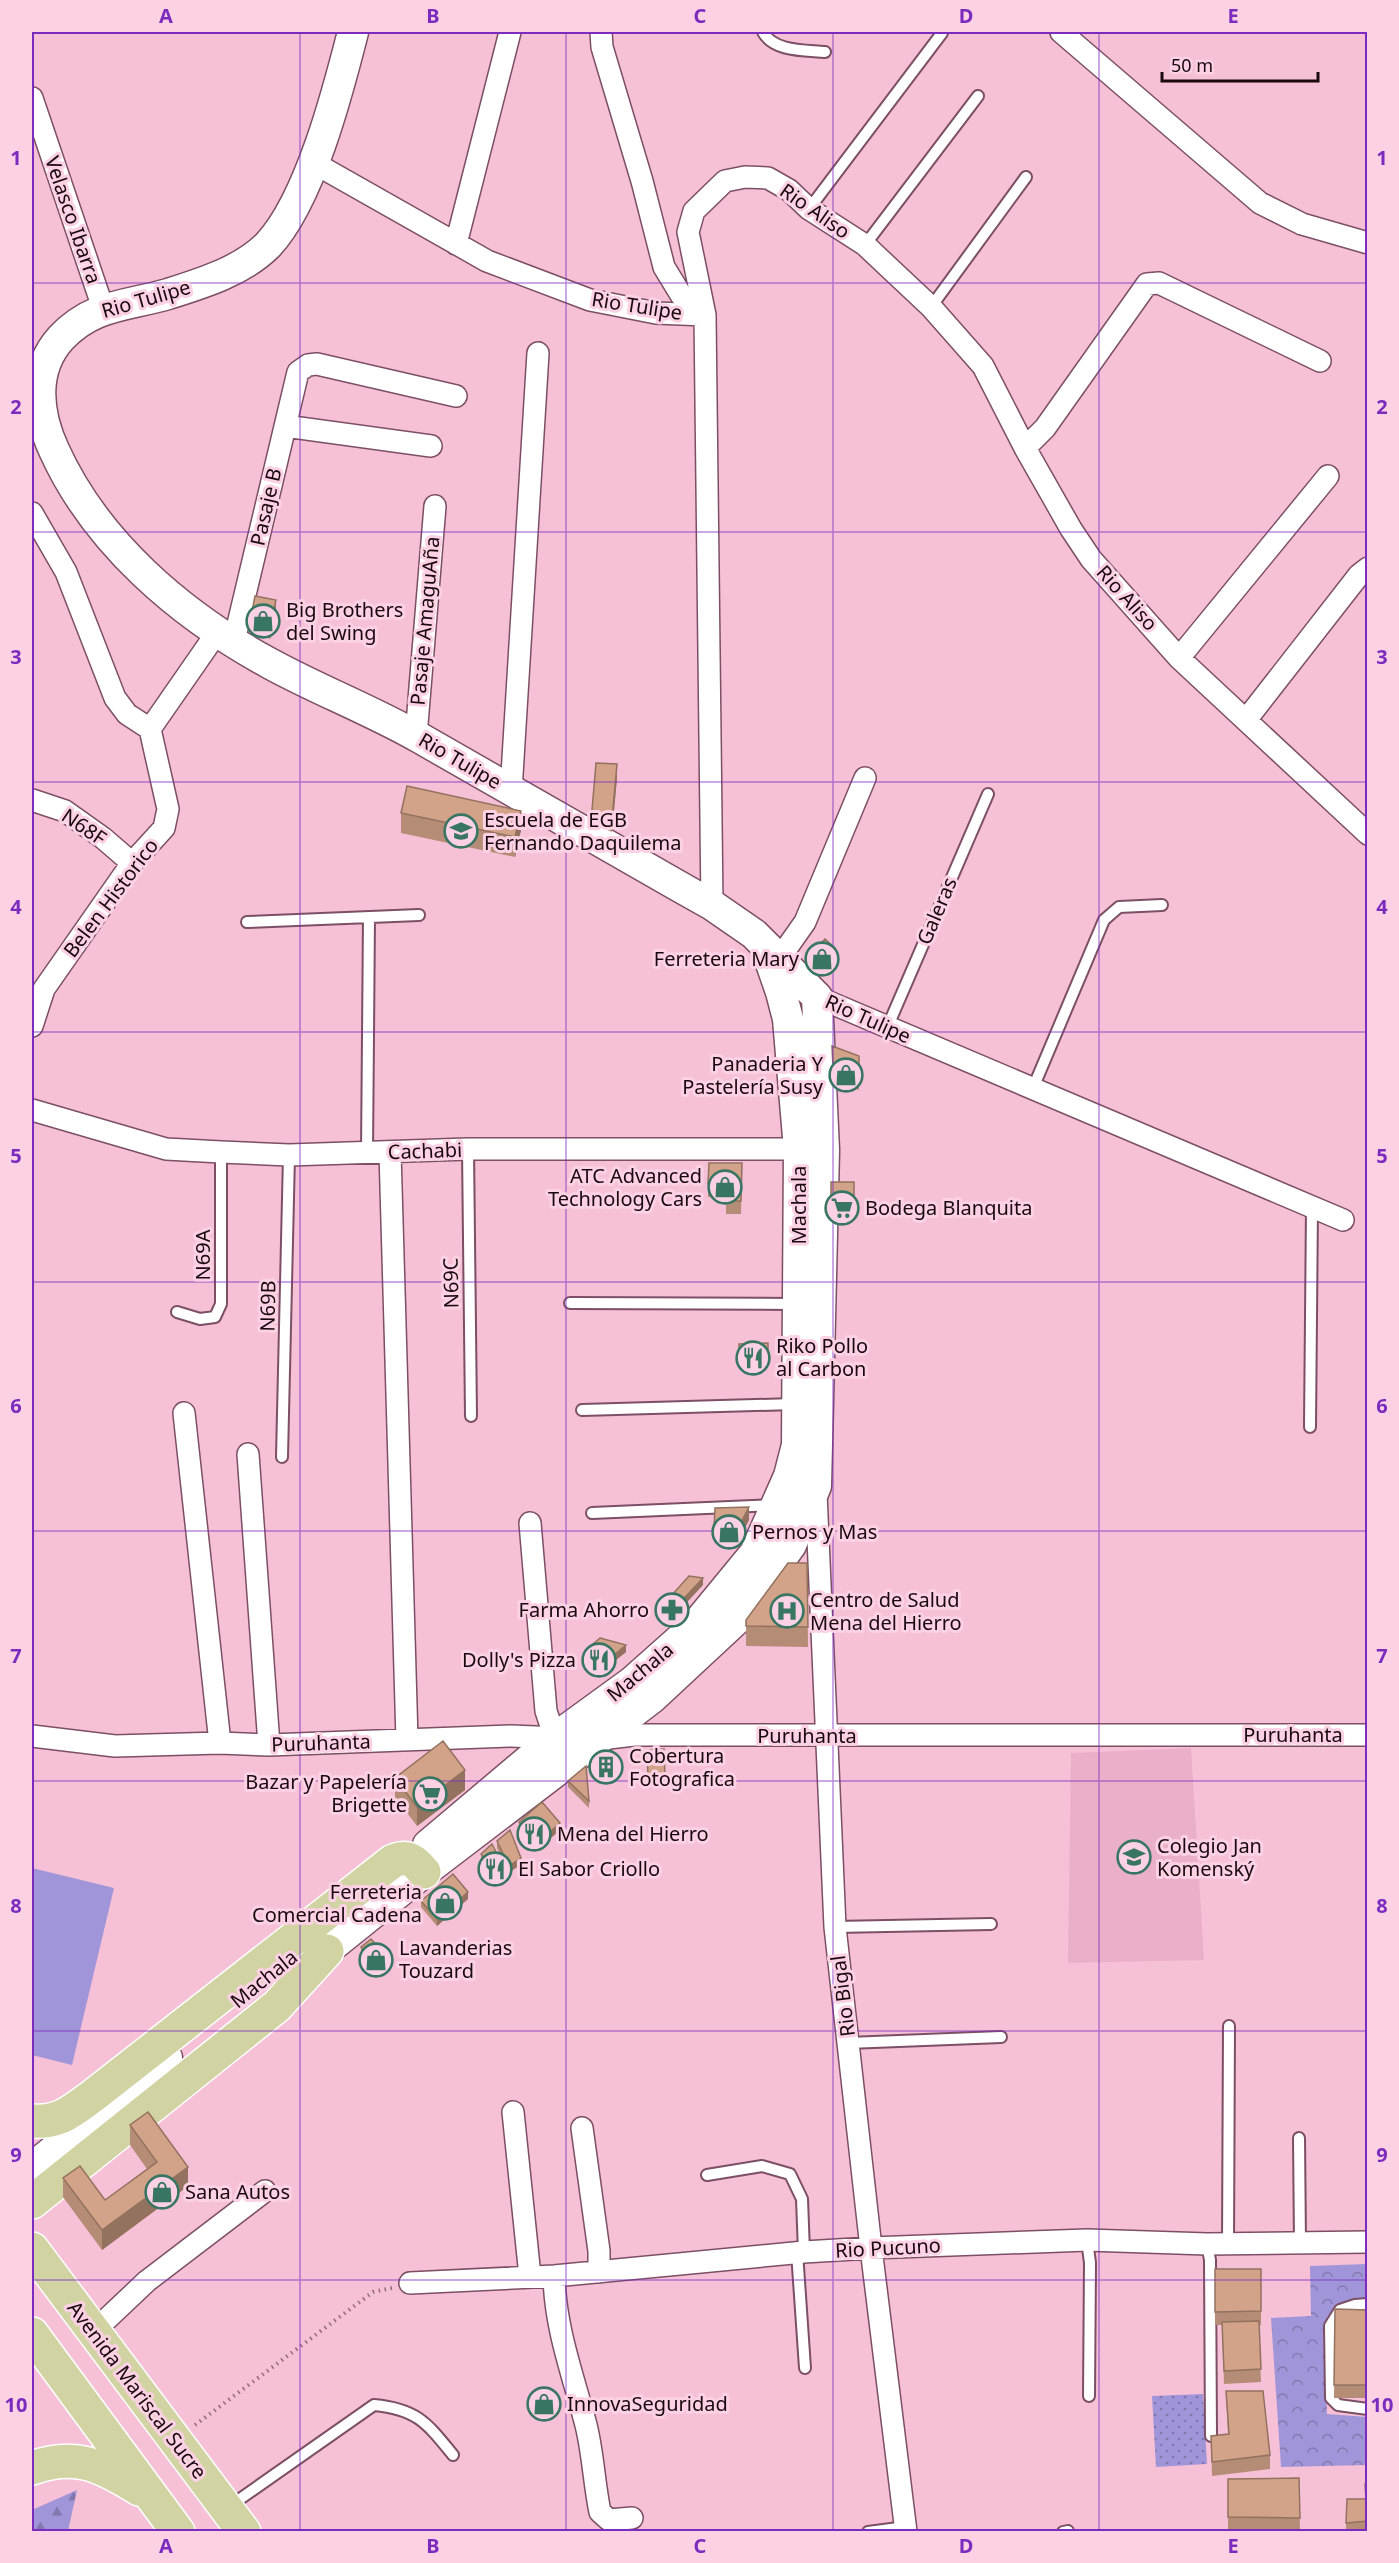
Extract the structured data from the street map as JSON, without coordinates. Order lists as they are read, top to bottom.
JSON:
{
  "streets": {
    "main road": ["Rio Tulipe", "Machala", "Avenida Mariscal Sucre"],
    "street": [
      "Rio Aliso",
      "Velasco Ibarra",
      "Pasaje B",
      "Pasaje AmaguAña",
      "N68F",
      "Belen Historico",
      "Cachabi",
      "Puruhanta",
      "Rio Bigal",
      "Rio Pucuno"
    ],
    "lane": [
      "Galeras",
      "N69A",
      "N69C",
      "N69B"
    ]
  },
  "crossings": [
    ["Rio Aliso", "Rio Tulipe"],
    ["Velasco Ibarra", "Rio Tulipe"],
    ["Rio Tulipe", "Pasaje B"],
    ["Rio Tulipe", "Pasaje AmaguAña"],
    ["Rio Tulipe", "Galeras"],
    ["Rio Tulipe", "Machala"],
    ["N68F", "Belen Historico"],
    ["Cachabi", "Machala"],
    ["Cachabi", "N69A"],
    ["Cachabi", "N69C"],
    ["Cachabi", "N69B"],
    ["Machala", "Puruhanta"],
    ["Machala", "Rio Bigal"],
    ["Puruhanta", "Rio Bigal"],
    ["Rio Bigal", "Rio Pucuno"]
  ],
  "places": {
    "shop": [
      "Big Brothers del Swing",
      "Ferreteria Mary",
      "Panaderia Y Pastelería Susy",
      "ATC Advanced Technology Cars",
      "Pernos y Mas",
      "Ferreteria Comercial Cadena",
      "Lavanderias Touzard",
      "Sana Autos",
      "InnovaSeguridad"
    ],
    "school or university": ["Escuela de EGB Fernando Daquilema", "Colegio Jan Komenský"],
    "supermarket": ["Bodega Blanquita", "Bazar y Papelería Brigette"],
    "restaurant": [
      "Riko Pollo al Carbon",
      "Dolly's Pizza",
      "Mena del Hierro",
      "El Sabor Criollo"
    ],
    "pharmacy": ["Farma Ahorro"],
    "hospital": ["Centro de Salud Mena del Hierro"],
    "building": ["Cobertura Fotografica"]
  },
  "scale_bar": "50 m",
  "grid": {
    "columns": [
      "A",
      "B",
      "C",
      "D",
      "E"
    ],
    "rows": [
      "1",
      "2",
      "3",
      "4",
      "5",
      "6",
      "7",
      "8",
      "9",
      "10"
    ]
  }
}
